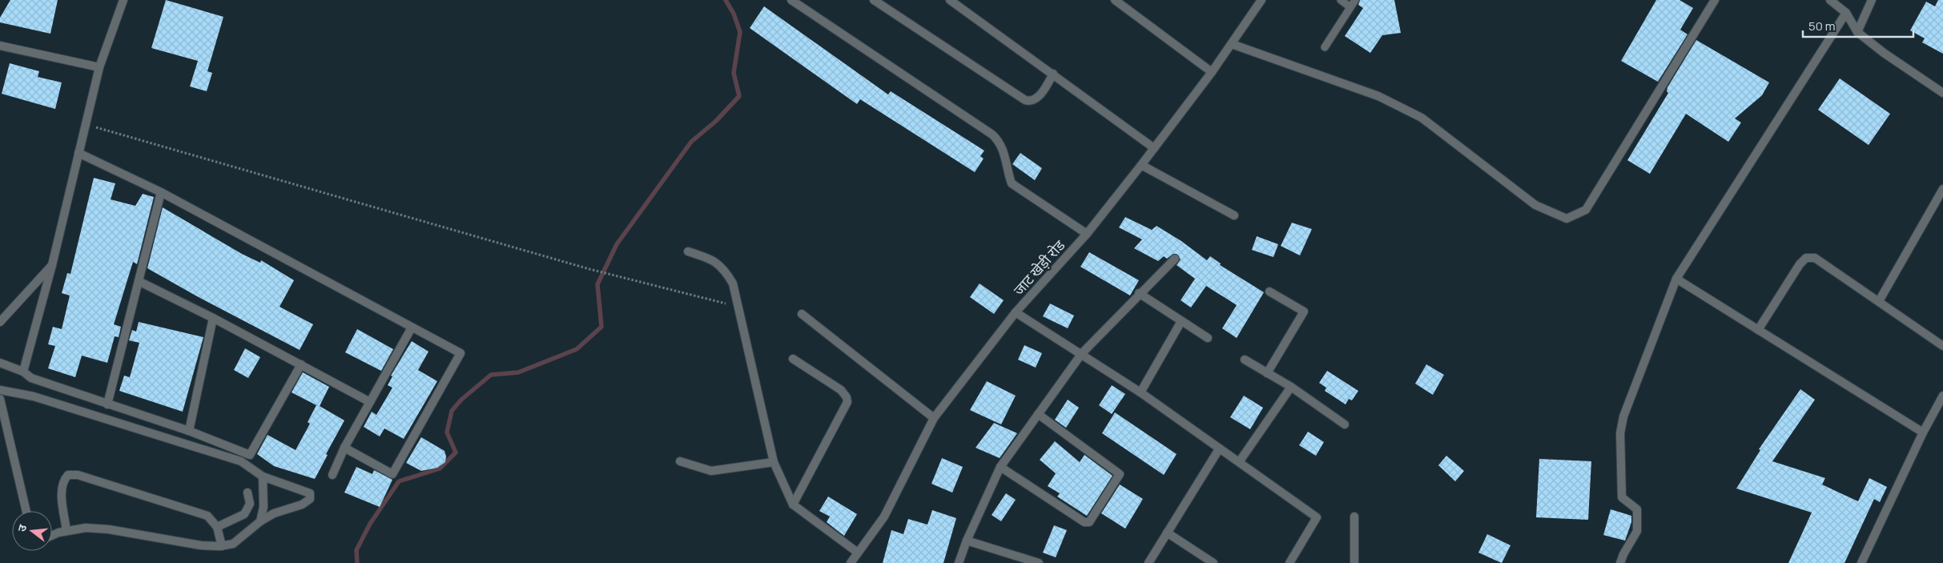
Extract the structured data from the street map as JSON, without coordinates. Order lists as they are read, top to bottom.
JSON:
{
  "streets": {
    "street": ["जाट खेड़ी रोड"]
  },
  "scale_bar": "50 m",
  "north": "left"
}
